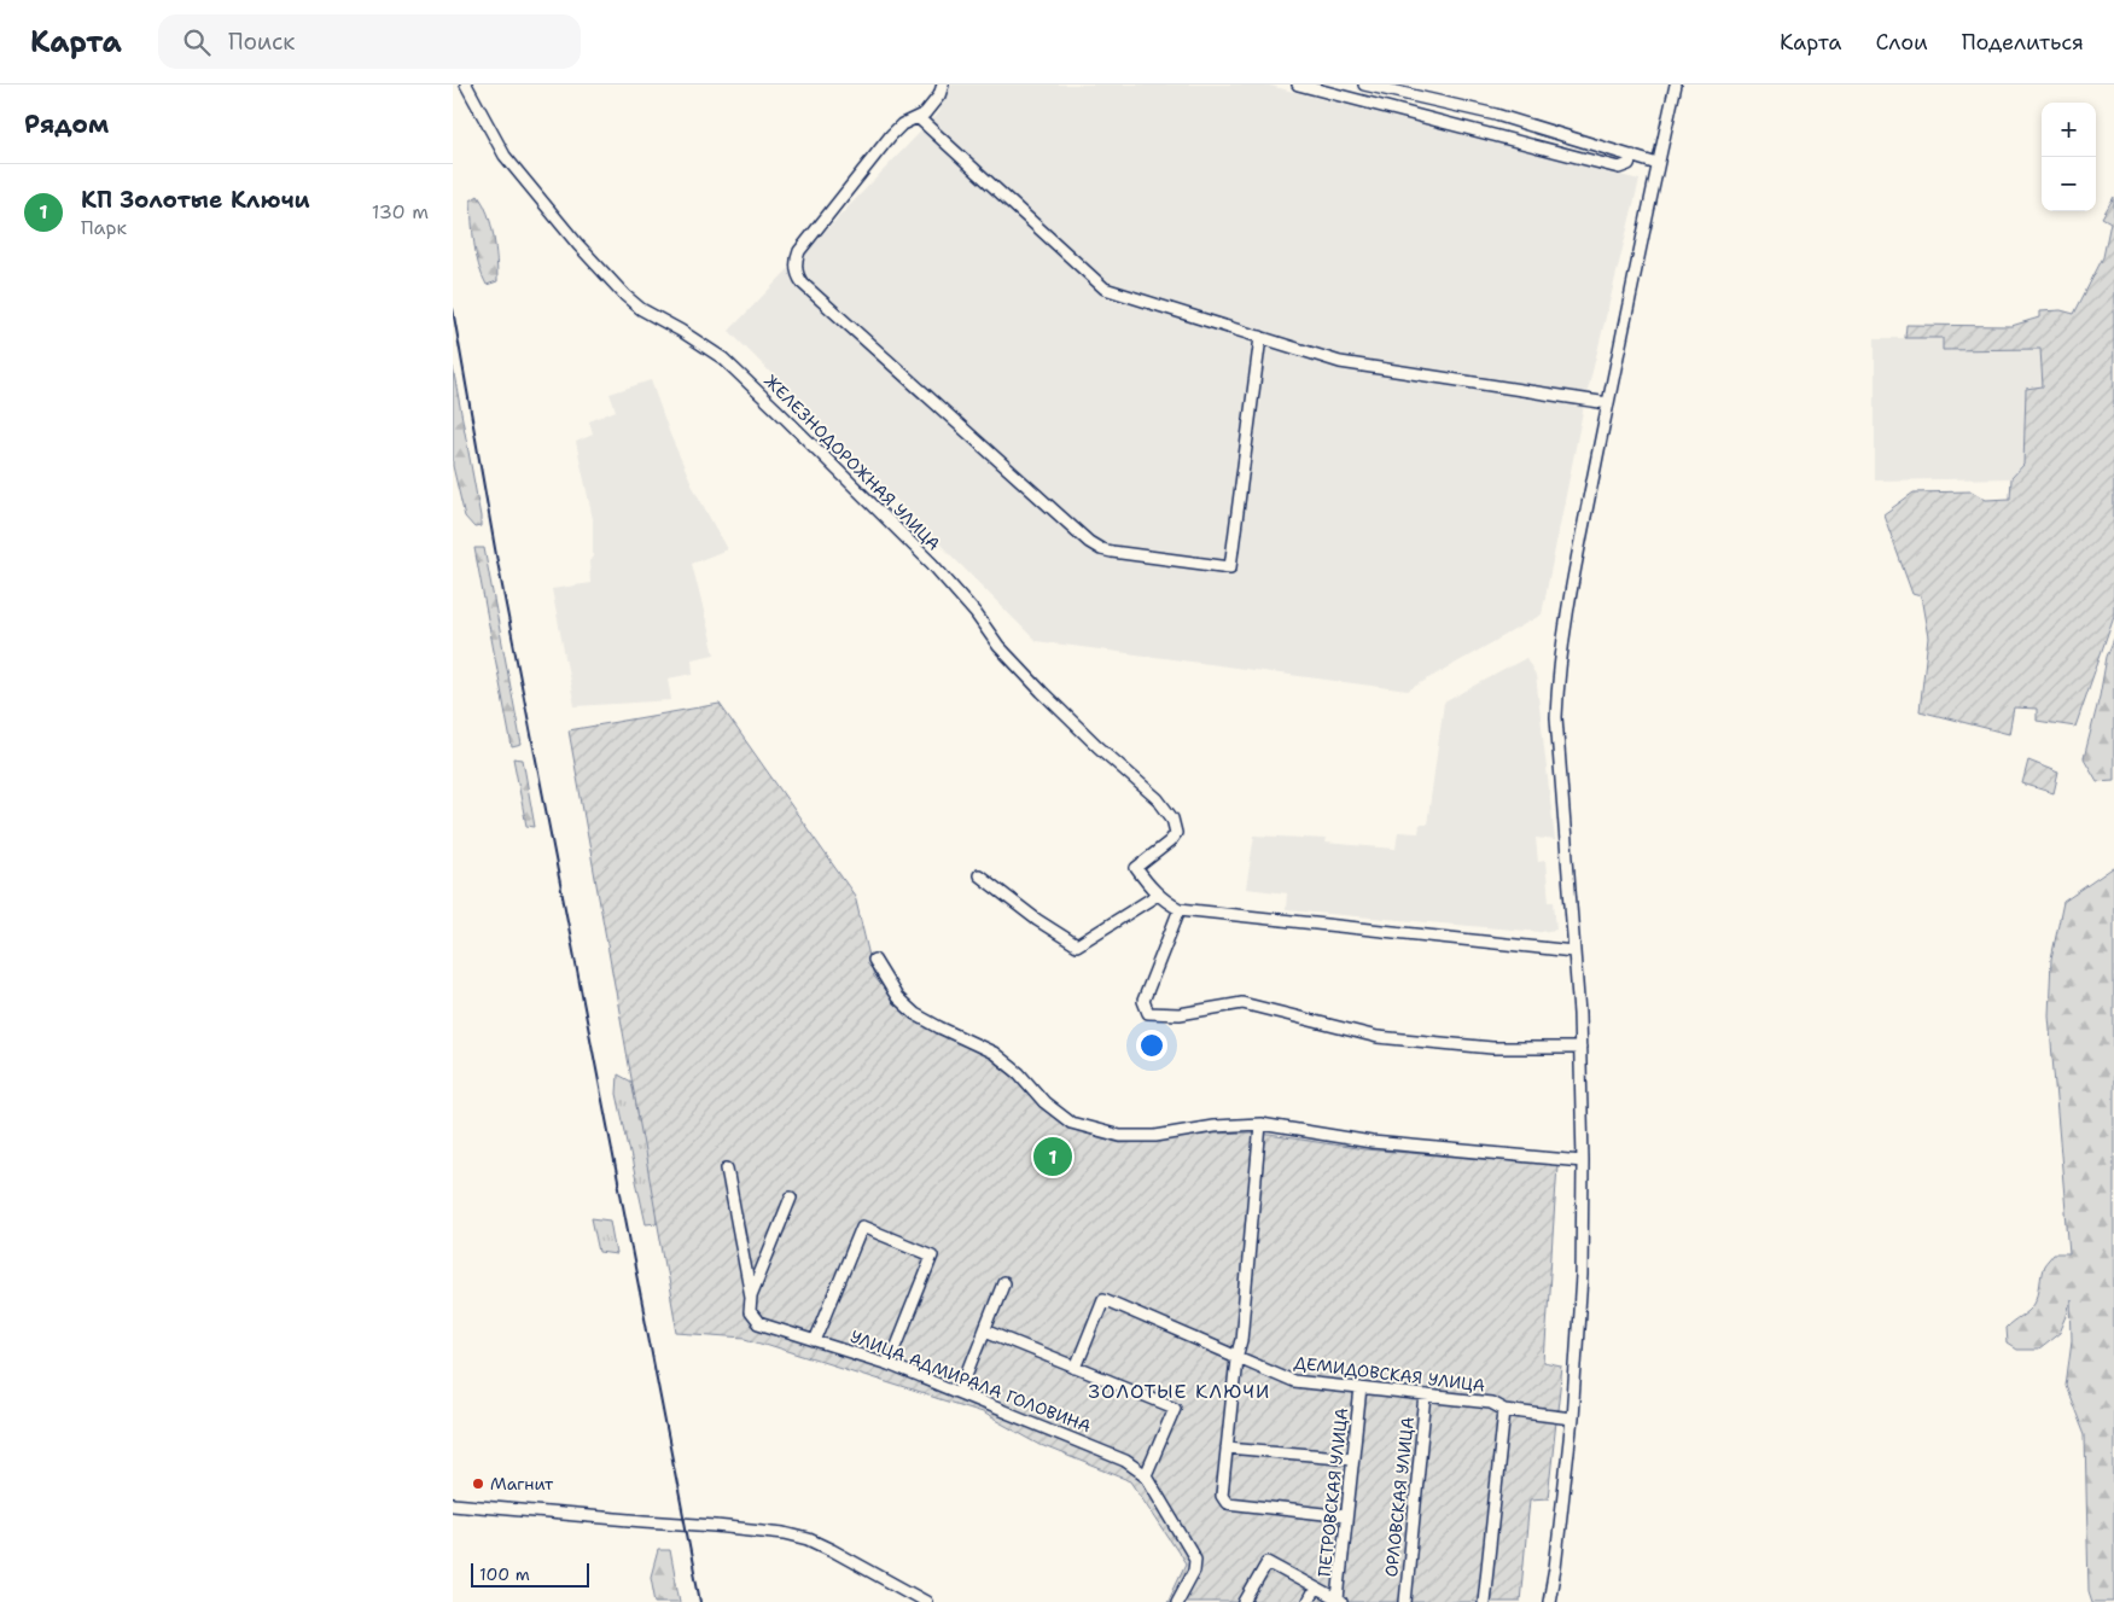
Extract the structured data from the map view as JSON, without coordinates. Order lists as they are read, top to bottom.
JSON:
{
  "streets": {
    "street": [
      "ЖЕЛЕЗНОДОРОЖНАЯ УЛИЦА",
      "ДЕМИДОВСКАЯ УЛИЦА",
      "УЛИЦА АДМИРАЛА ГОЛОВИНА",
      "ПЕТРОВСКАЯ УЛИЦА",
      "ОРЛОВСКАЯ УЛИЦА"
    ]
  },
  "crossings": [
    ["ДЕМИДОВСКАЯ УЛИЦА", "ПЕТРОВСКАЯ УЛИЦА"],
    ["ДЕМИДОВСКАЯ УЛИЦА", "ОРЛОВСКАЯ УЛИЦА"]
  ],
  "districts": ["ЗОЛОТЫЕ КЛЮЧИ"],
  "places": ["Магнит"],
  "scale_bar": "100 m",
  "page": {
    "header": "Карта",
    "search": "Поиск",
    "nav": ["Карта", "Слои", "Поделиться"],
    "heading": "Рядом",
    "map_buttons": ["+", "−"],
    "list": [
      {
        "mark": "1",
        "name": "КП Золотые Ключи",
        "note": "Парк",
        "value": "130 m"
      }
    ],
    "pins": "1",
    "scale": "100 m"
  }
}
